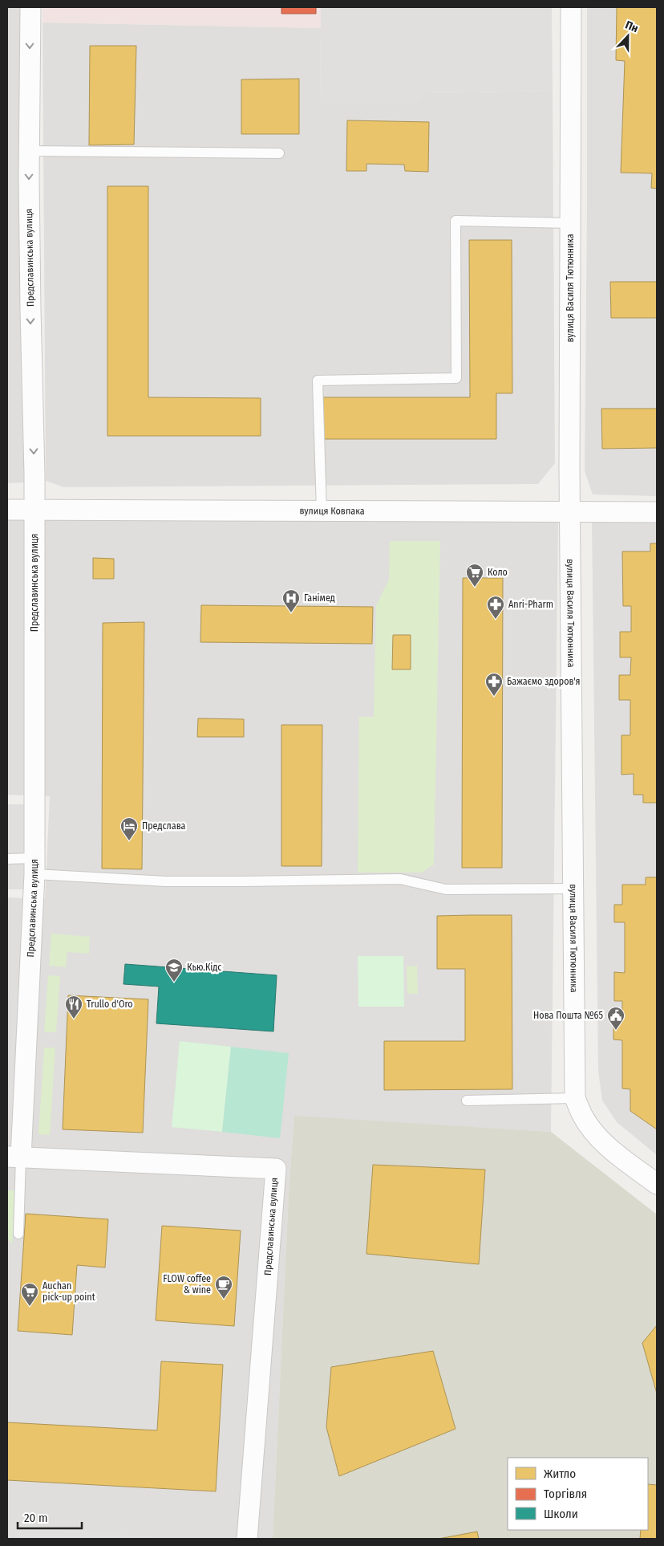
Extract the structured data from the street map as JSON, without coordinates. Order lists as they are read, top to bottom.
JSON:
{
  "streets": {
    "street": ["Предславинська вулиця", "вулиця Василя Тютюнника", "вулиця Ковпака"]
  },
  "crossings": [
    ["Предславинська вулиця", "вулиця Ковпака"],
    ["вулиця Василя Тютюнника", "вулиця Ковпака"]
  ],
  "places": {
    "supermarket": ["Коло", "Auchan pick-up point"],
    "hospital": ["Ганімед"],
    "pharmacy": ["Anri-Pharm", "Бажаємо здоров'я"],
    "hotel": ["Предслава"],
    "school or university": ["Кью.Кідс"],
    "restaurant": ["Trullo d'Oro"],
    "public building": ["Нова Пошта №65"],
    "cafe": ["FLOW coffee & wine"]
  },
  "legend": ["Житло", "Торгівля", "Школи"],
  "scale_bar": "20 m",
  "north": "top"
}
